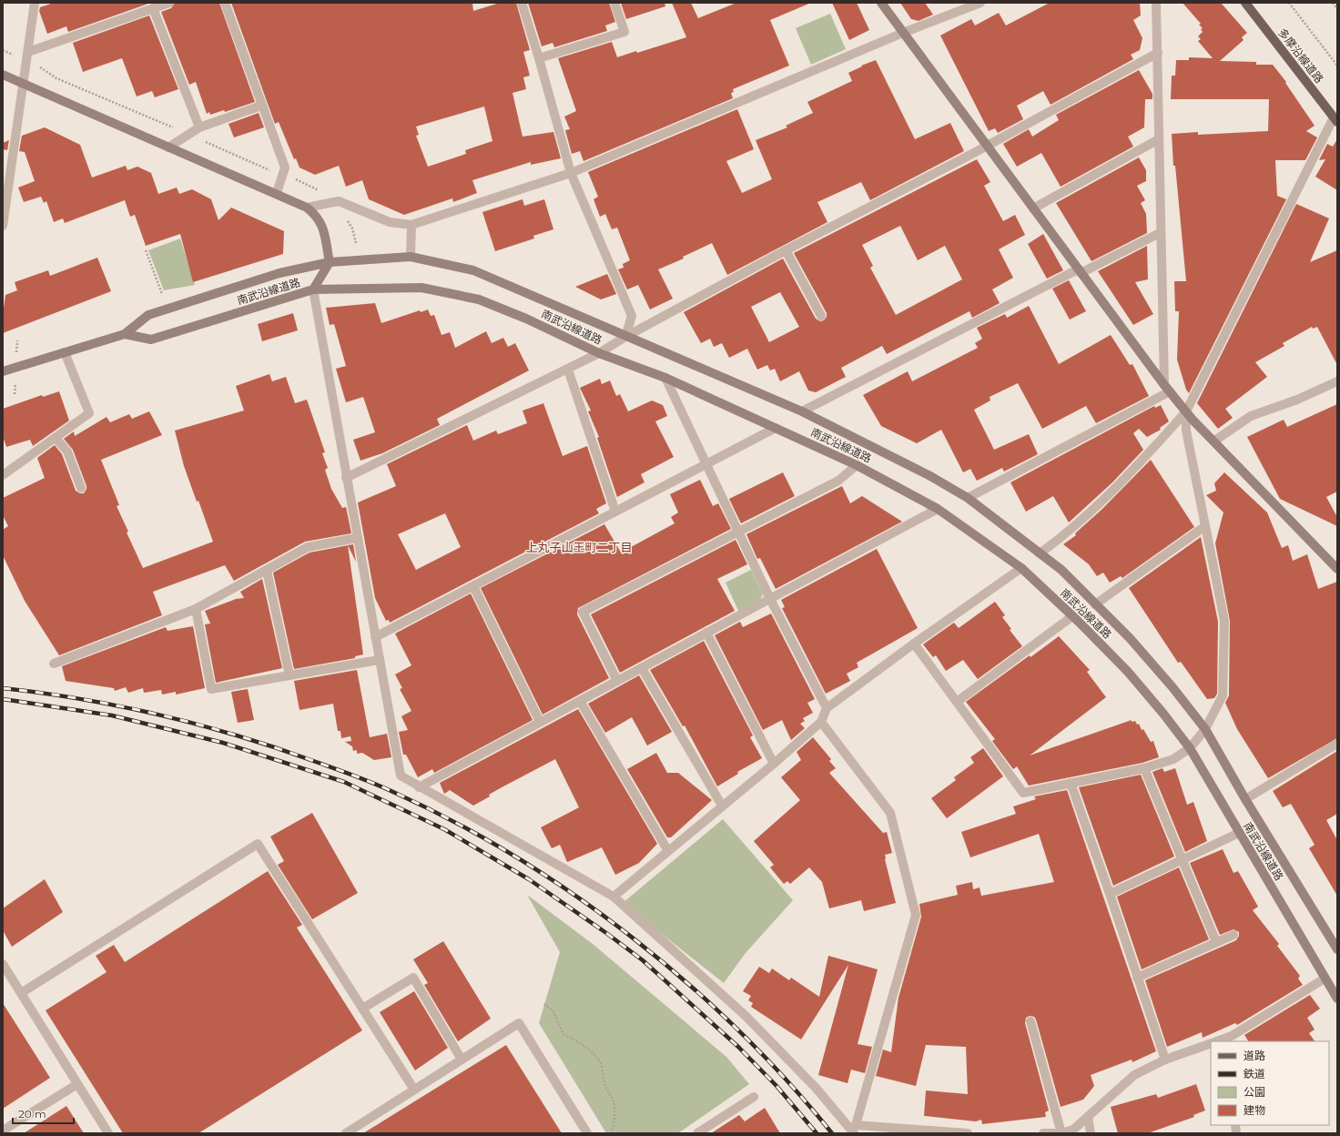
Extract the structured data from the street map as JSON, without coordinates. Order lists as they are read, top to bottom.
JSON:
{
  "streets": {
    "main road": ["多摩沿線道路"],
    "street": ["南武沿線道路"]
  },
  "districts": ["上丸子山王町二丁目"],
  "legend": [
    "道路",
    "鉄道",
    "公園",
    "建物"
  ],
  "scale_bar": "20 m"
}
